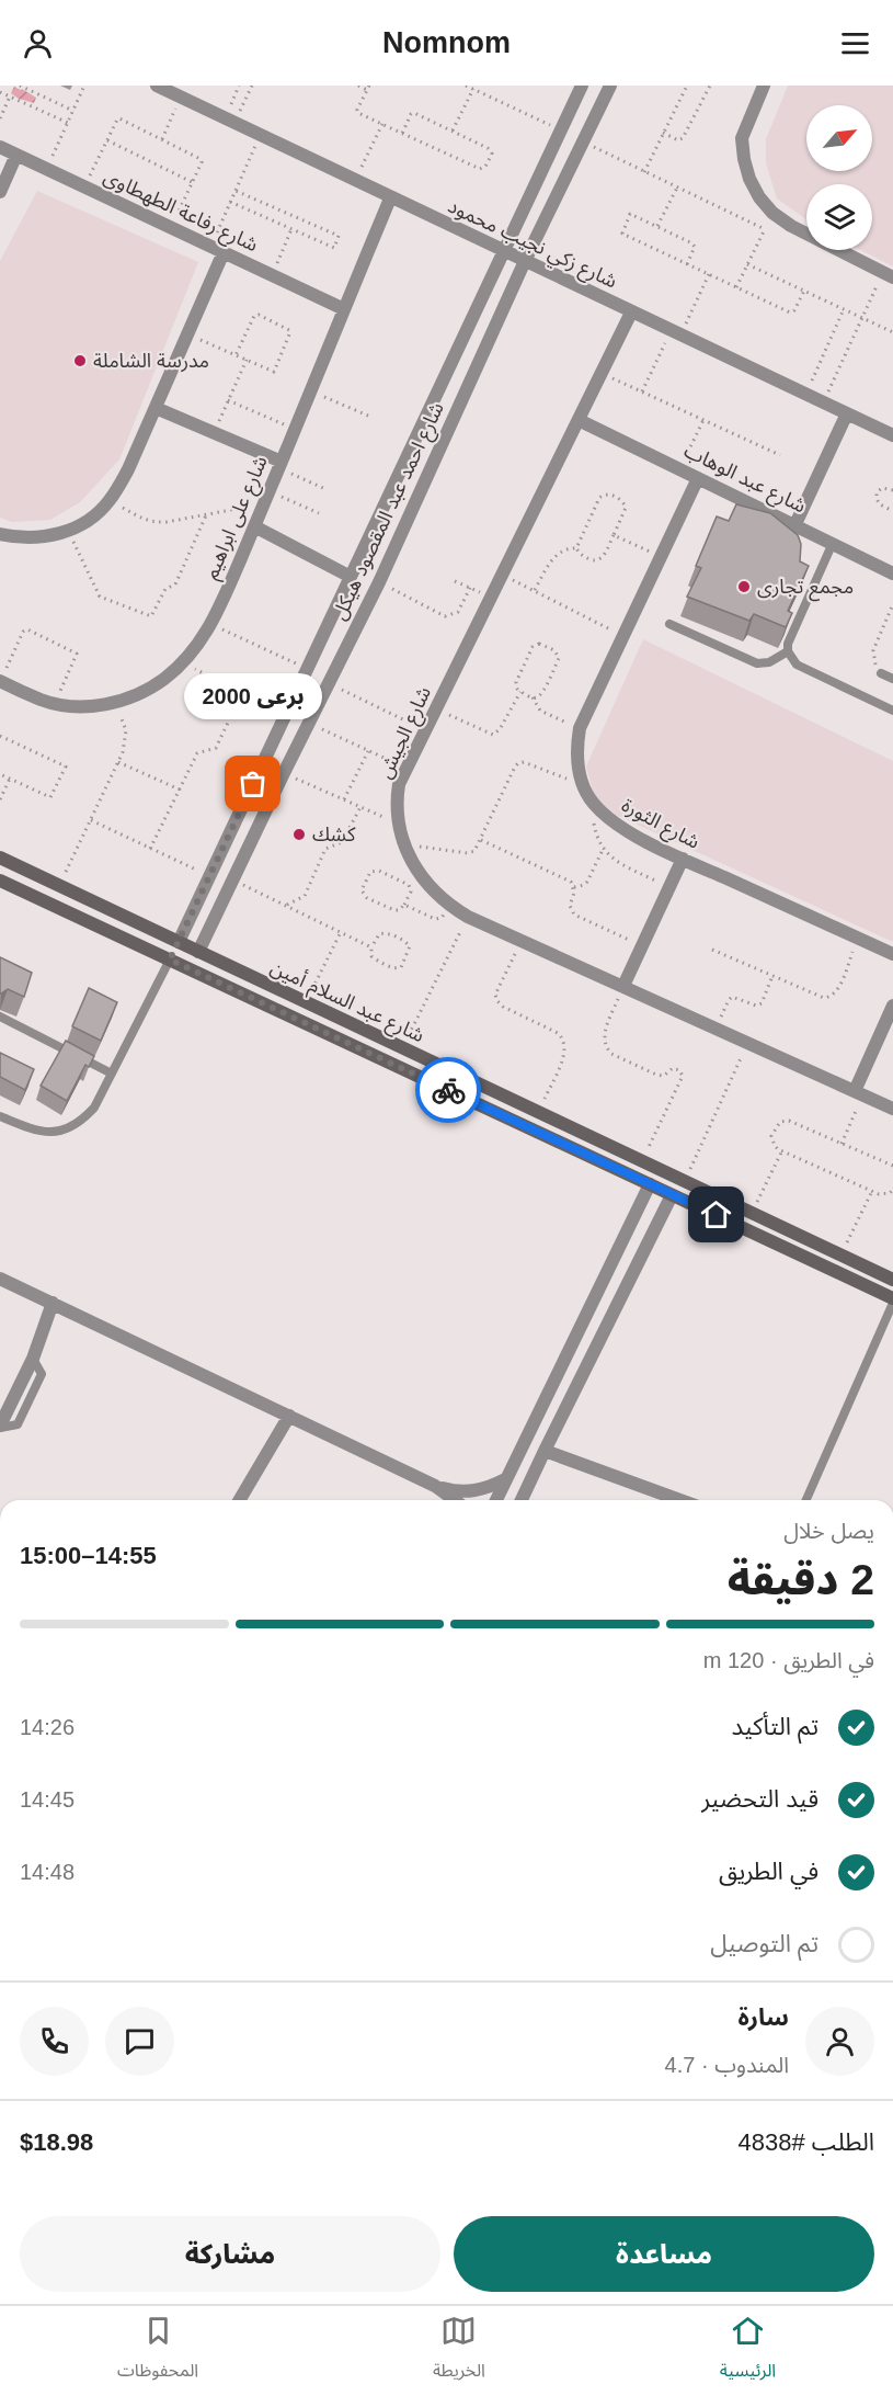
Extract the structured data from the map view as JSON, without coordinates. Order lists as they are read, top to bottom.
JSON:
{
  "streets": {
    "street": [
      "شارع رفاعة الطهطاوى",
      "شارع زكي نجيب محمود",
      "شارع عبد الوهاب",
      "شارع احمد عبد المقصود هيكل",
      "شارع على ابراهيم",
      "شارع الجيش",
      "شارع الثورة",
      "شارع عبد السلام أمين"
    ]
  },
  "crossings": [
    ["شارع رفاعة الطهطاوى", "شارع على ابراهيم"],
    ["شارع زكي نجيب محمود", "شارع احمد عبد المقصود هيكل"],
    ["شارع زكي نجيب محمود", "شارع على ابراهيم"],
    ["شارع زكي نجيب محمود", "شارع الجيش"],
    ["شارع عبد الوهاب", "شارع الجيش"],
    ["شارع عبد الوهاب", "شارع الثورة"],
    ["شارع احمد عبد المقصود هيكل", "شارع عبد السلام أمين"]
  ],
  "places": [
    "مدرسة الشاملة",
    "مجمع تجارى",
    "برعى 2000",
    "كشك"
  ],
  "north": "top right",
  "page": {
    "header": "Nomnom",
    "bubble": "برعى 2000",
    "heading": ["2 دقيقة", "يصل خلال", "14:55–15:00"],
    "panel": [
      "سارة",
      "المندوب · 4.7",
      "الطلب #4838",
      "$18.98"
    ],
    "bar": "في الطريق · 120 m",
    "list": [
      ["تم التأكيد", "14:26"],
      ["قيد التحضير", "14:45"],
      ["في الطريق", "14:48"],
      "تم التوصيل"
    ],
    "buttons": ["مساعدة", "مشاركة"],
    "tabs": ["الرئيسية", "الخريطة", "المحفوظات"]
  }
}
